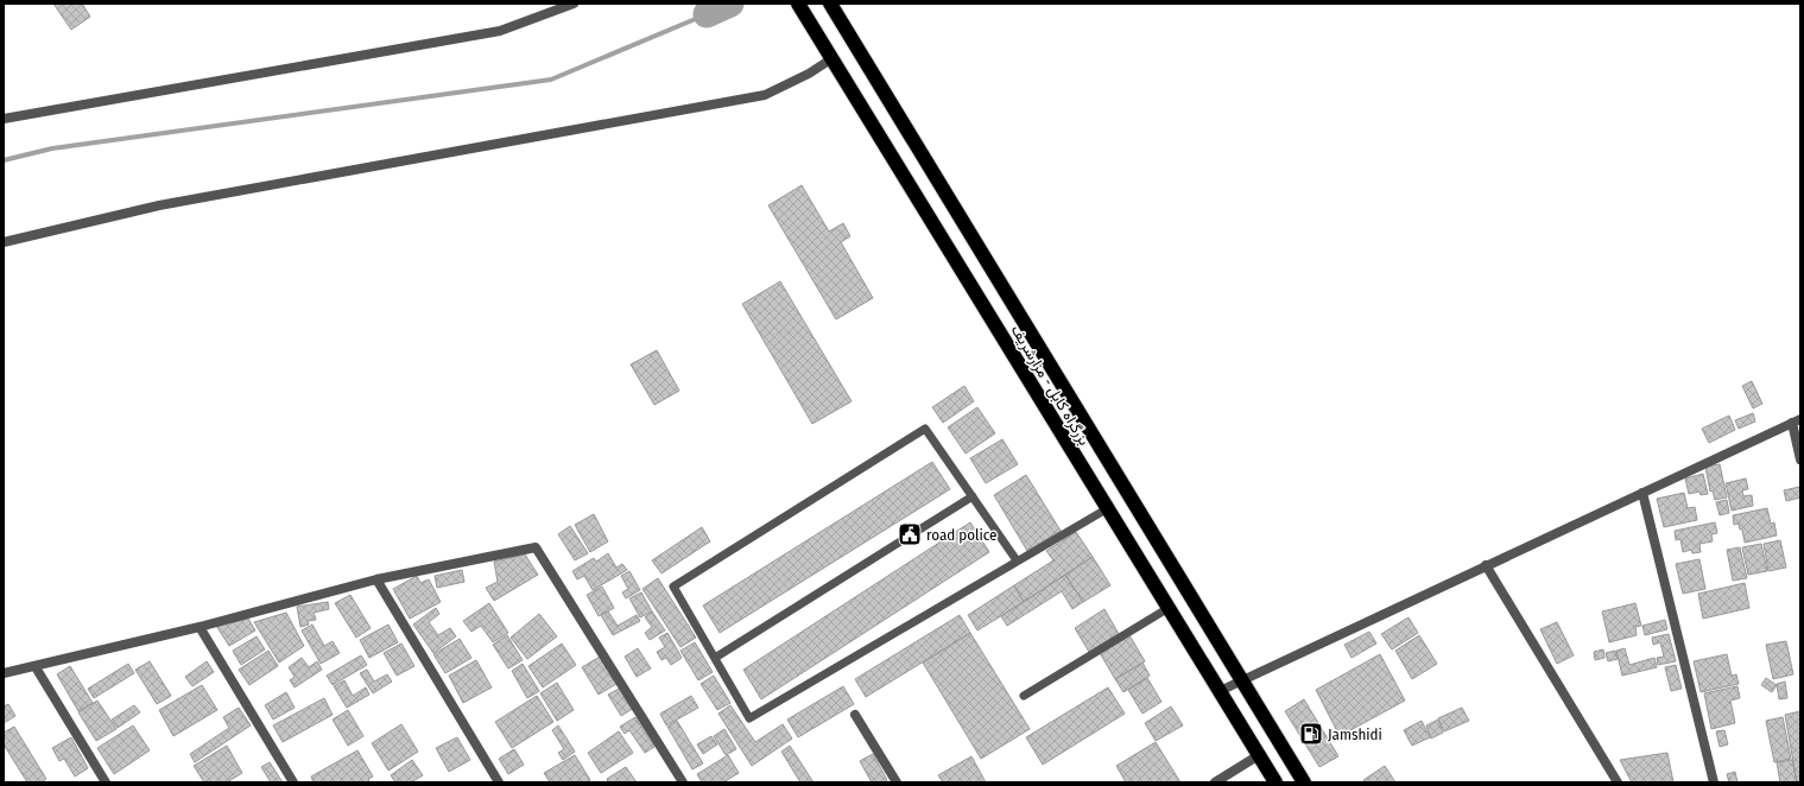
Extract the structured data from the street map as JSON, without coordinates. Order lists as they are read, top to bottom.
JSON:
{
  "streets": {
    "highway": ["بزرگراه کابل - مزارشریف"]
  },
  "places": {
    "public building": ["road police"],
    "fuel station": ["Jamshidi"]
  }
}
